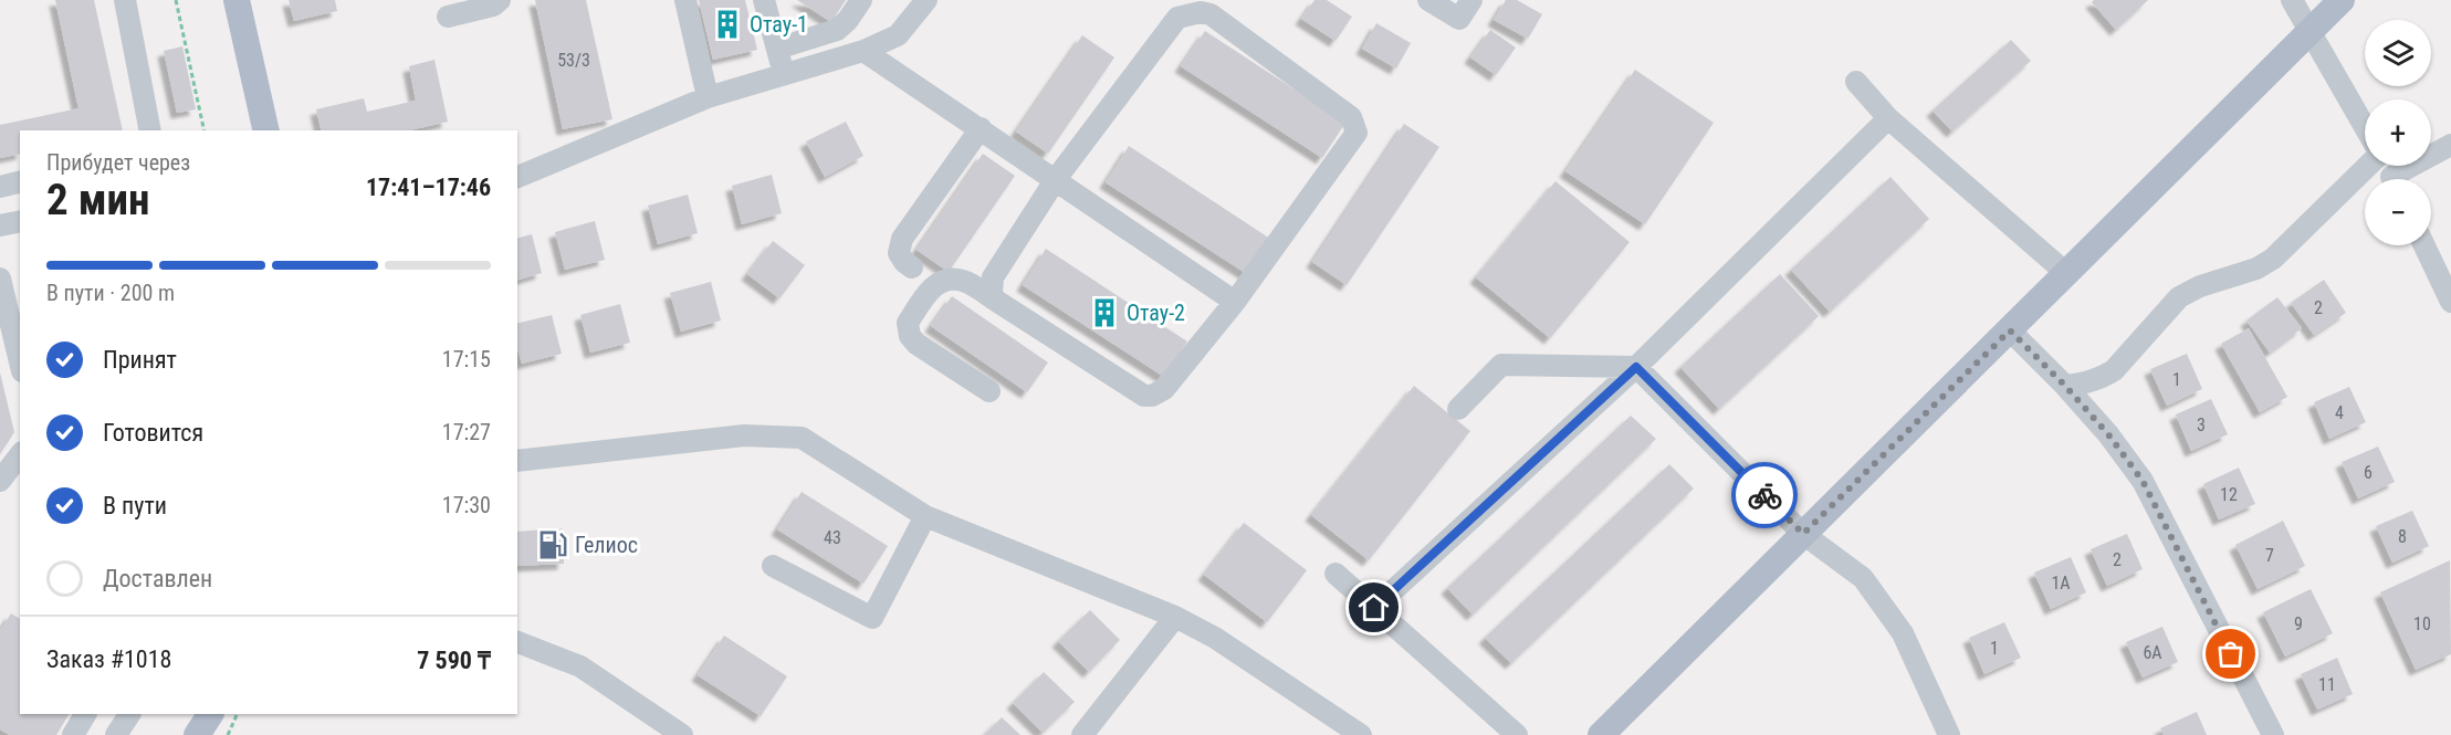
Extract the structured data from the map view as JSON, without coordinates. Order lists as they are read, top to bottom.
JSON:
{
  "places": {
    "building": ["Отау-1", "Отау-2"],
    "fuel station": ["Гелиос"]
  },
  "house_numbers": [
    "53/3",
    "2",
    "1",
    "4",
    "3",
    "6",
    "12",
    "8",
    "43",
    "7",
    "2",
    "1А",
    "9",
    "10",
    "1",
    "6А",
    "11"
  ],
  "page": {
    "map_buttons": ["+", "−"],
    "heading": ["2 мин", "Прибудет через", "17:41–17:46"],
    "panel": ["Заказ #1018", "7 590 ₸"],
    "bar": "В пути · 200 m",
    "list": [
      ["Принят", "17:15"],
      ["Готовится", "17:27"],
      ["В пути", "17:30"],
      "Доставлен"
    ]
  }
}
